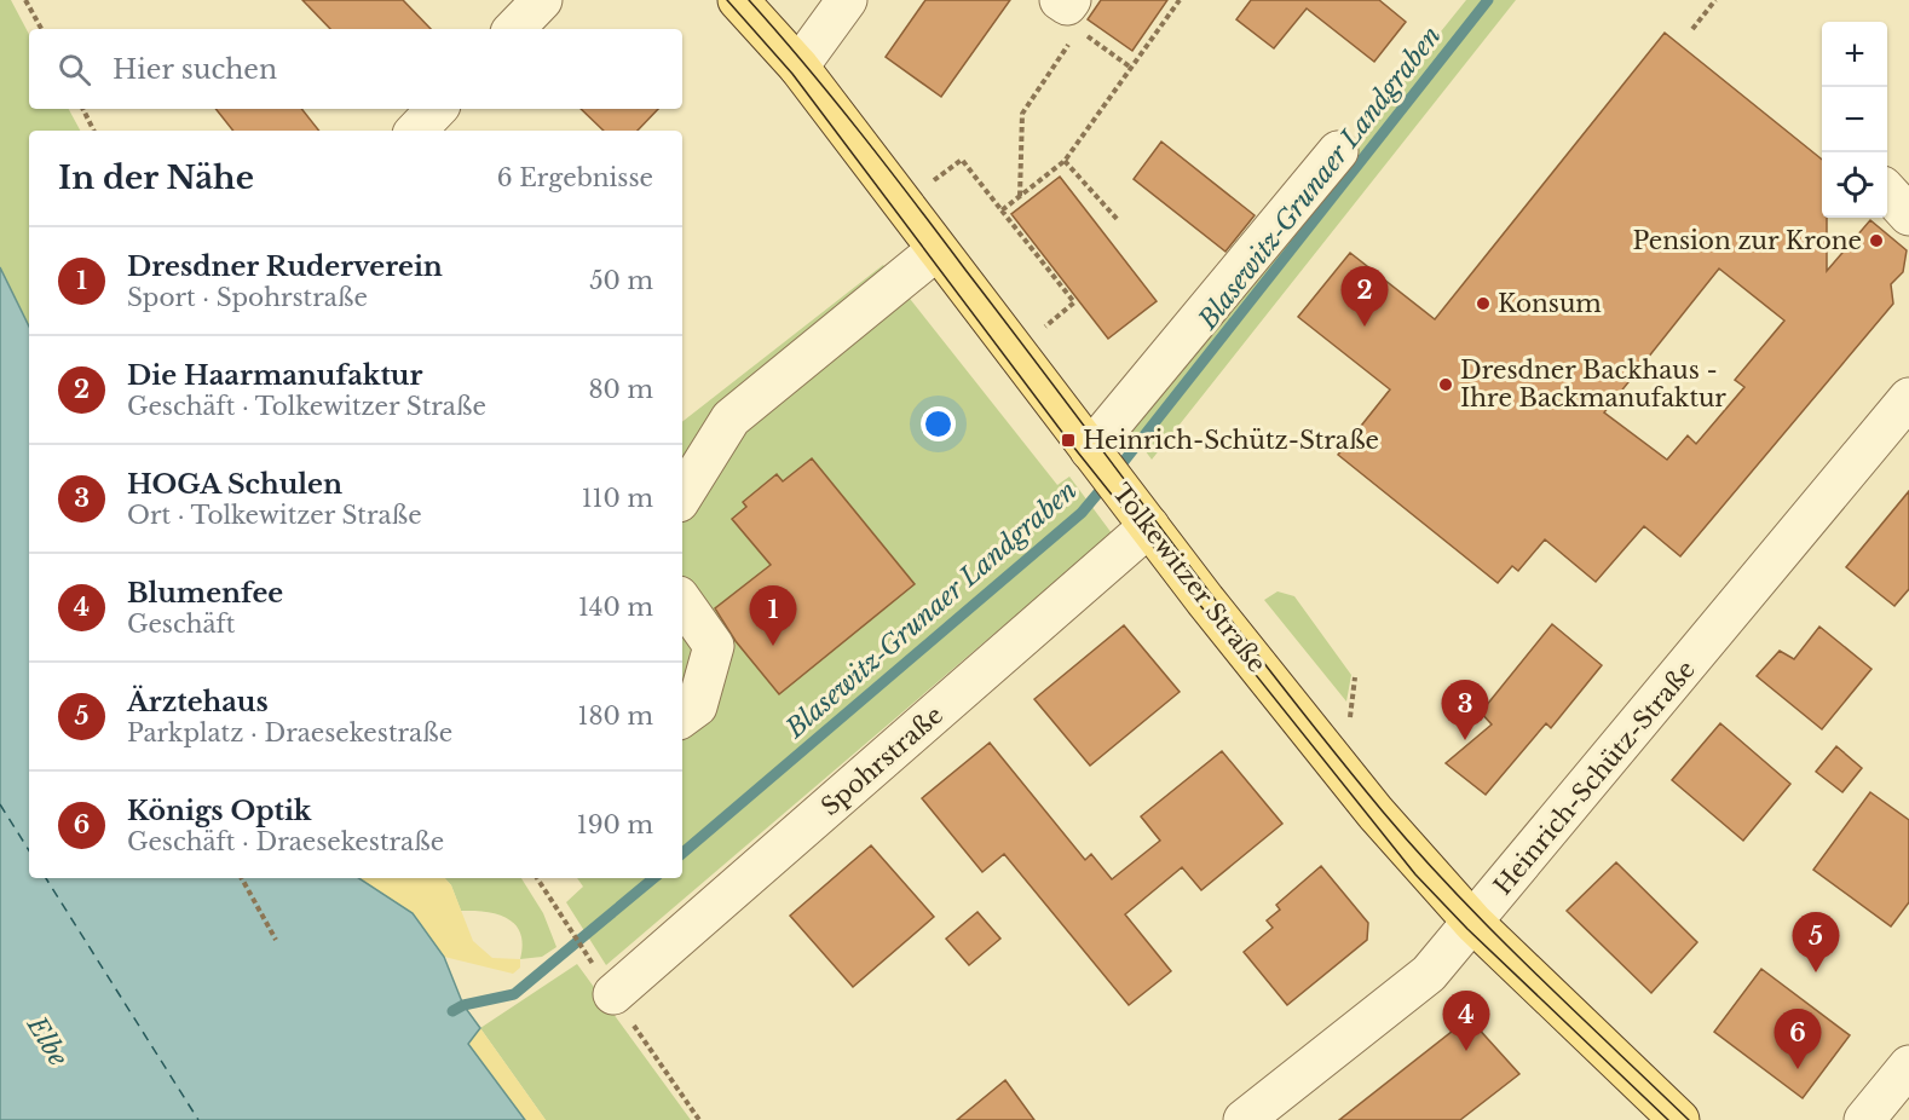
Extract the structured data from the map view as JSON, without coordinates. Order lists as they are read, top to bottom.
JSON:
{
  "streets": {
    "main road": ["Tolkewitzer Straße"],
    "street": ["Spohrstraße", "Heinrich-Schütz-Straße"]
  },
  "crossings": [
    ["Tolkewitzer Straße", "Spohrstraße"],
    ["Tolkewitzer Straße", "Heinrich-Schütz-Straße"]
  ],
  "water": ["Blasewitz‐Grunaer Landgraben", "Elbe"],
  "places": {
    "other": ["Pension zur Krone", "Konsum", "Dresdner Backhaus - Ihre Backmanufaktur"],
    "transit": ["Heinrich-Schütz-Straße"]
  },
  "page": {
    "map_buttons": ["+", "−"],
    "search": "Hier suchen",
    "heading": ["In der Nähe", "6 Ergebnisse"],
    "list": [
      {
        "mark": "1",
        "name": "Dresdner Ruderverein",
        "note": "Sport · Spohrstraße",
        "value": "50 m"
      },
      {
        "mark": "2",
        "name": "Die Haarmanufaktur",
        "note": "Geschäft · Tolkewitzer Straße",
        "value": "80 m"
      },
      {
        "mark": "3",
        "name": "HOGA Schulen",
        "note": "Ort · Tolkewitzer Straße",
        "value": "110 m"
      },
      {
        "mark": "4",
        "name": "Blumenfee",
        "note": "Geschäft",
        "value": "140 m"
      },
      {
        "mark": "5",
        "name": "Ärztehaus",
        "note": "Parkplatz · Draesekestraße",
        "value": "180 m"
      },
      {
        "mark": "6",
        "name": "Königs Optik",
        "note": "Geschäft · Draesekestraße",
        "value": "190 m"
      }
    ],
    "pins": [
      "2",
      "1",
      "3",
      "5",
      "4",
      "6"
    ]
  }
}
